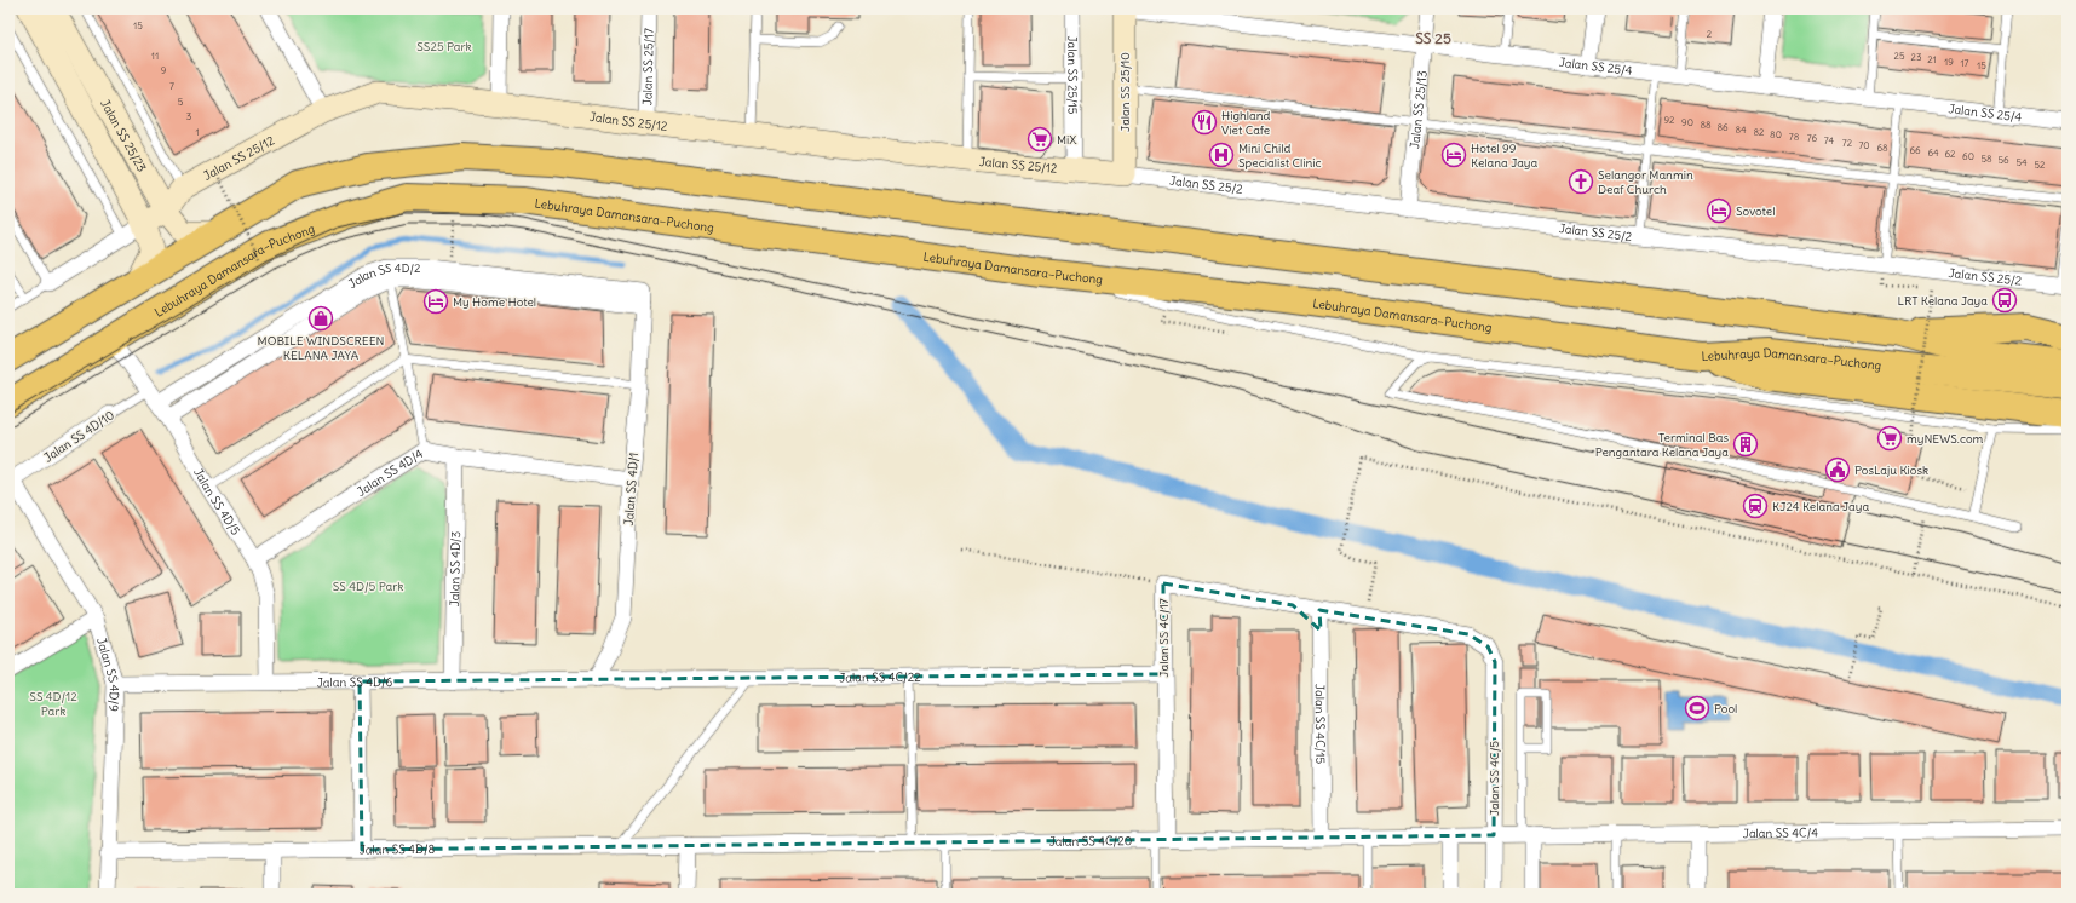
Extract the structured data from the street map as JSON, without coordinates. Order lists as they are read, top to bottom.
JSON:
{
  "streets": {
    "highway": ["Lebuhraya Damansara–Puchong"],
    "street": [
      "Jalan SS 25/17",
      "Jalan SS 25/4",
      "Jalan SS 25/15",
      "Jalan SS 25/10",
      "Jalan SS 25/13",
      "Jalan SS 25/12",
      "Jalan SS 25/23",
      "Jalan SS 25/2",
      "Jalan SS 4D/2",
      "Jalan SS 4D/10",
      "Jalan SS 4D/4",
      "Jalan SS 4D/1",
      "Jalan SS 4D/5",
      "Jalan SS 4D/3",
      "Jalan SS 4C/17",
      "Jalan SS 4D/9",
      "Jalan SS 4C/22",
      "Jalan SS 4D/6",
      "Jalan SS 4C/15",
      "Jalan SS 4C/5",
      "Jalan SS 4C/4",
      "Jalan SS 4C/20",
      "Jalan SS 4D/8"
    ]
  },
  "crossings": [
    ["Jalan SS 25/17", "Jalan SS 25/12"],
    ["Jalan SS 25/4", "Jalan SS 25/10"],
    ["Jalan SS 25/4", "Jalan SS 25/13"],
    ["Jalan SS 25/15", "Jalan SS 25/12"],
    ["Jalan SS 25/10", "Jalan SS 25/12"],
    ["Jalan SS 25/10", "Jalan SS 25/2"],
    ["Jalan SS 25/13", "Jalan SS 25/2"],
    ["Jalan SS 25/12", "Jalan SS 25/23"],
    ["Jalan SS 25/12", "Jalan SS 25/2"],
    ["Lebuhraya Damansara–Puchong", "Jalan SS 4D/5"],
    ["Jalan SS 4D/2", "Jalan SS 4D/10"],
    ["Jalan SS 4D/2", "Jalan SS 4D/1"],
    ["Jalan SS 4D/2", "Jalan SS 4D/5"],
    ["Jalan SS 4D/10", "Jalan SS 4D/5"],
    ["Jalan SS 4D/10", "Jalan SS 4D/9"],
    ["Jalan SS 4D/4", "Jalan SS 4D/1"],
    ["Jalan SS 4D/4", "Jalan SS 4D/5"],
    ["Jalan SS 4D/4", "Jalan SS 4D/3"],
    ["Jalan SS 4D/1", "Jalan SS 4C/22"],
    ["Jalan SS 4D/1", "Jalan SS 4D/6"],
    ["Jalan SS 4D/5", "Jalan SS 4D/6"],
    ["Jalan SS 4D/3", "Jalan SS 4D/6"],
    ["Jalan SS 4C/17", "Jalan SS 4C/22"],
    ["Jalan SS 4C/17", "Jalan SS 4C/20"],
    ["Jalan SS 4D/9", "Jalan SS 4D/6"],
    ["Jalan SS 4D/9", "Jalan SS 4D/8"],
    ["Jalan SS 4C/22", "Jalan SS 4D/6"],
    ["Jalan SS 4C/15", "Jalan SS 4C/20"],
    ["Jalan SS 4C/5", "Jalan SS 4C/4"],
    ["Jalan SS 4C/5", "Jalan SS 4C/20"],
    ["Jalan SS 4C/4", "Jalan SS 4C/20"],
    ["Jalan SS 4C/20", "Jalan SS 4D/8"]
  ],
  "districts": ["SS 25"],
  "parks": ["SS25 Park", "SS 4D/5 Park", "SS 4D/12 Park"],
  "places": {
    "restaurant": ["Highland Viet Cafe"],
    "supermarket": ["MiX", "myNEWS.com"],
    "hospital": ["Mini Child Specialist Clinic"],
    "hotel": ["Hotel 99 Kelana Jaya", "Sovotel", "My Home Hotel"],
    "church": ["Selangor Manmin Deaf Church"],
    "bus stop": ["LRT Kelana Jaya"],
    "shop": ["MOBILE WINDSCREEN KELANA JAYA"],
    "building": ["Terminal Bas Pengantara Kelana Jaya"],
    "public building": ["PosLaju Kiosk"],
    "station": ["KJ24 Kelana Jaya"],
    "sports": ["Pool"]
  },
  "house_numbers": [
    "15",
    "2",
    "11",
    "25",
    "23",
    "21",
    "19",
    "17",
    "15",
    "9",
    "7",
    "5",
    "3",
    "92",
    "90",
    "88",
    "86",
    "84",
    "1",
    "82",
    "80",
    "78",
    "76",
    "74",
    "72",
    "70",
    "68",
    "66",
    "64",
    "62",
    "60",
    "58",
    "56",
    "54",
    "52"
  ]
}
